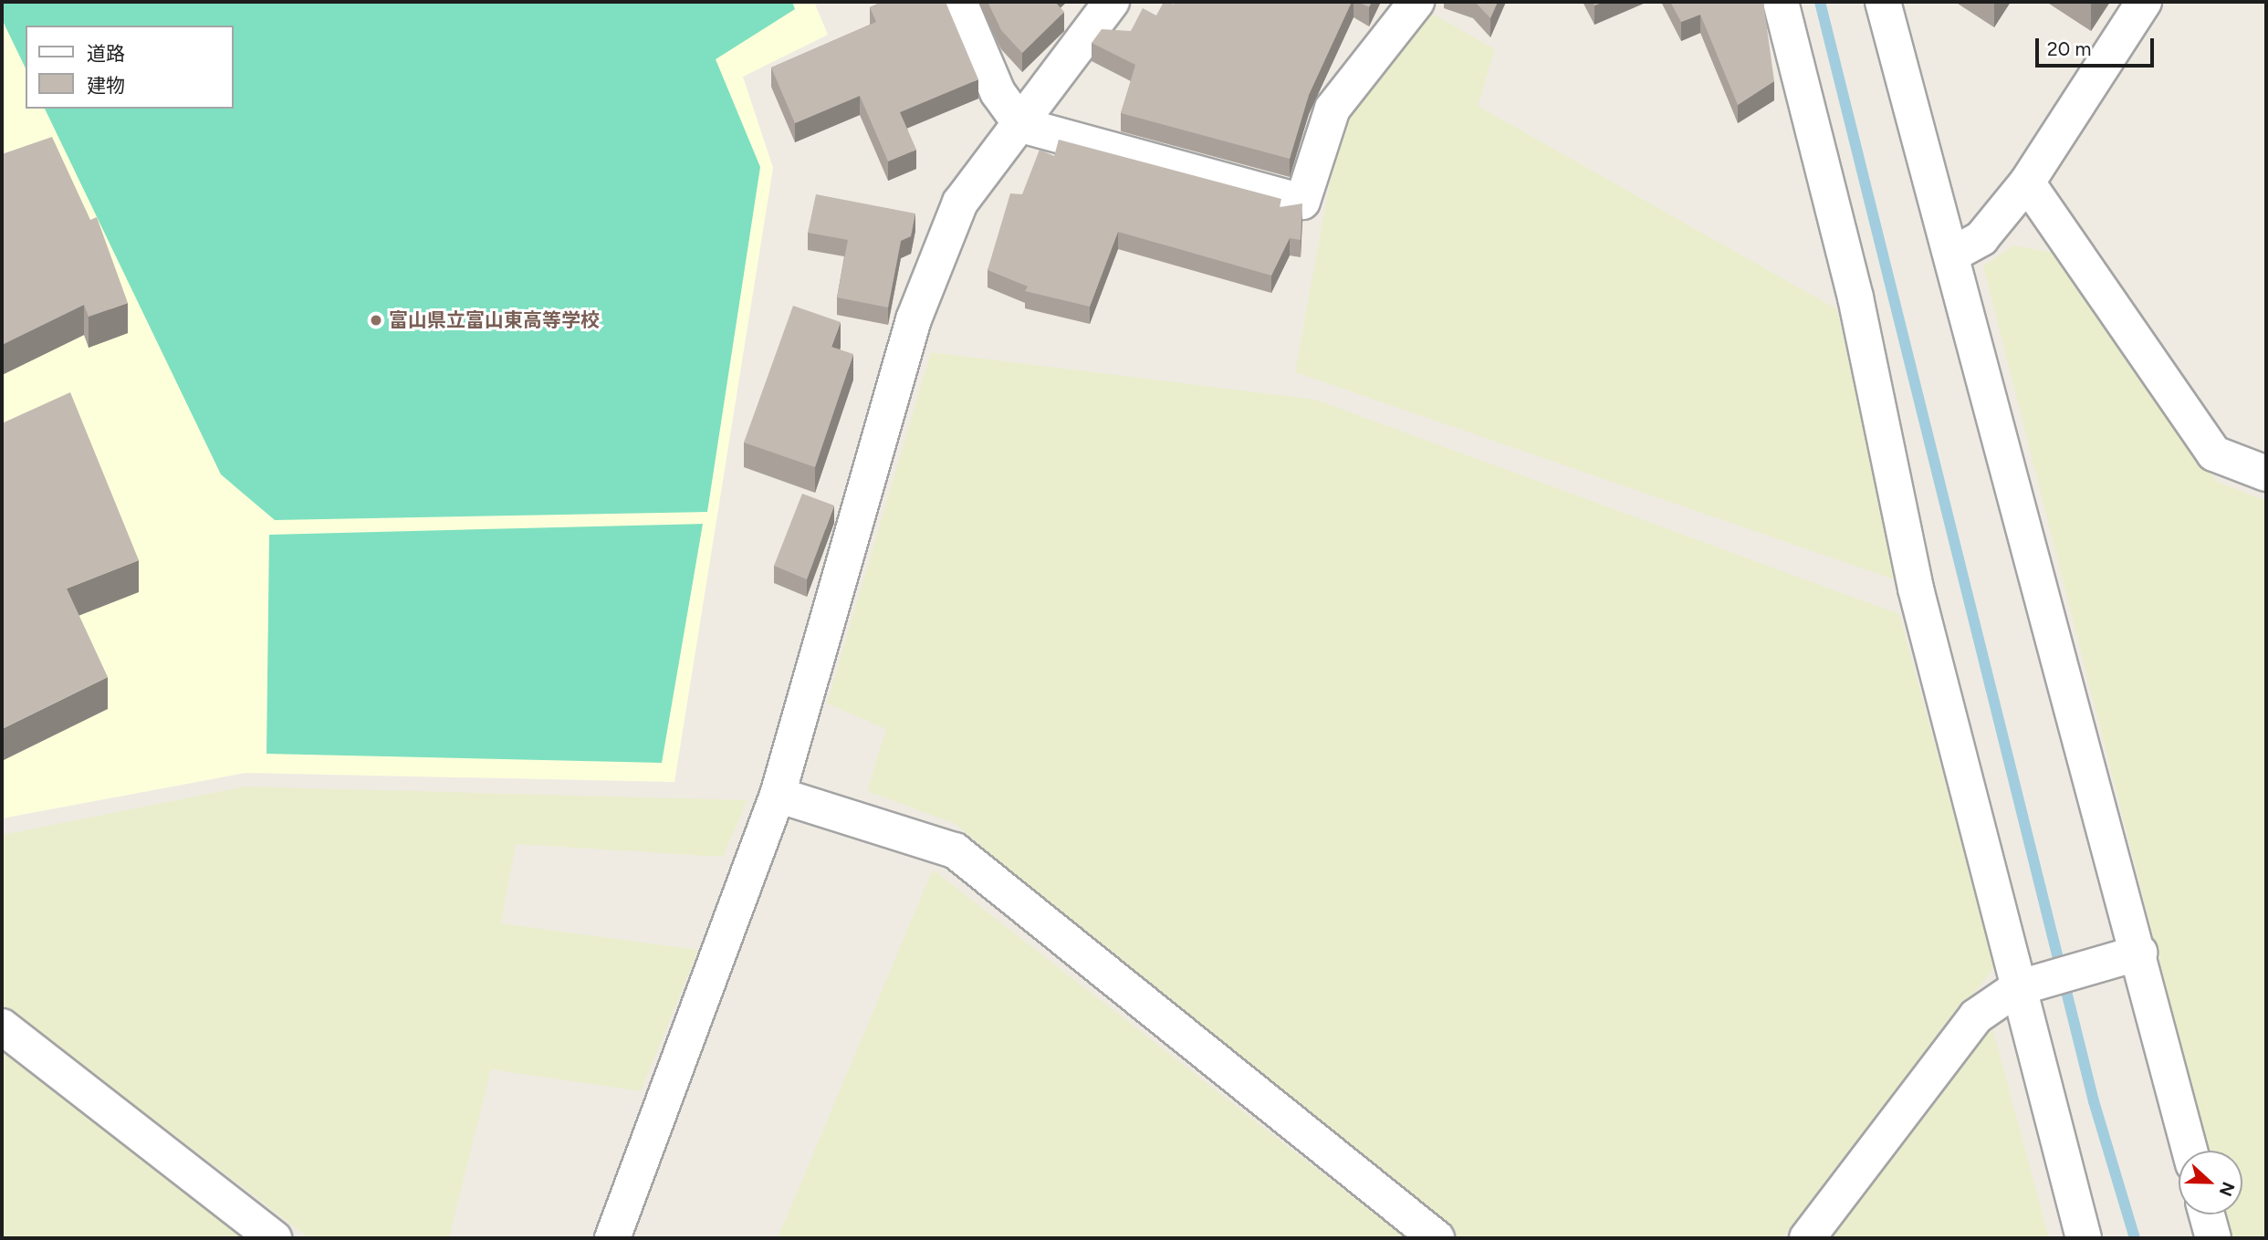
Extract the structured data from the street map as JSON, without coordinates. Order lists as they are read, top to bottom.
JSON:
{
  "places": ["富山県立富山東高等学校"],
  "legend": ["道路", "建物"],
  "scale_bar": "20 m",
  "north": "right"
}
